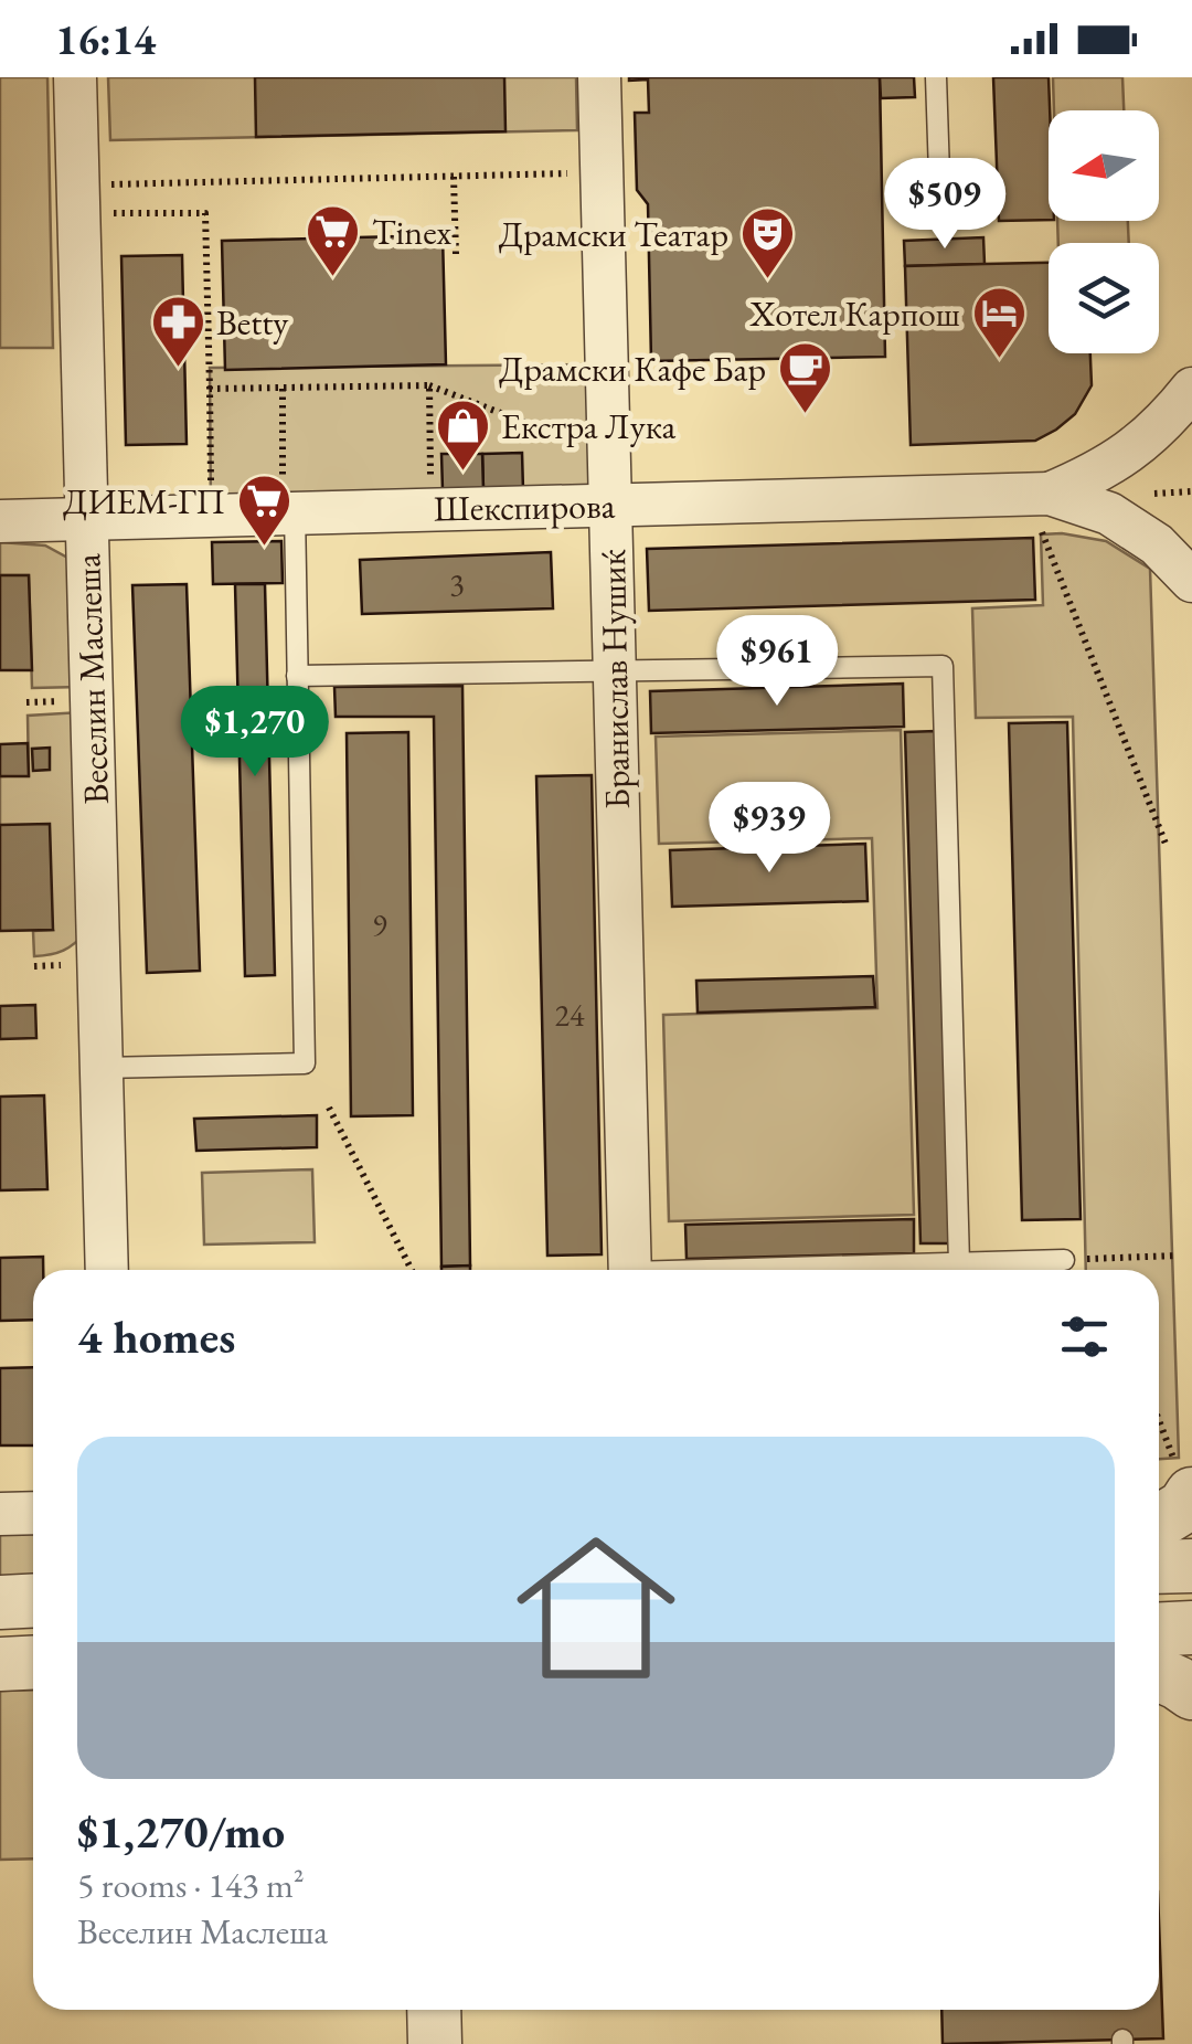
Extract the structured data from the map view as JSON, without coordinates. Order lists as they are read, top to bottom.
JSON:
{
  "streets": {
    "street": ["Шекспирова", "Веселин Маслеша", "Бранислав Нушиќ"]
  },
  "crossings": [
    ["Шекспирова", "Веселин Маслеша"],
    ["Шекспирова", "Бранислав Нушиќ"]
  ],
  "places": {
    "supermarket": ["Tinex", "ДИЕМ-ГП"],
    "theatre": ["Драмски Театар"],
    "hotel": ["Хотел Карпош"],
    "pharmacy": ["Betty"],
    "cafe": ["Драмски Кафе Бар"],
    "shop": ["Екстра Лука"]
  },
  "house_numbers": ["3", "9", "24"],
  "north": "left",
  "page": {
    "status": "16:14",
    "price": [
      "$509",
      "$961",
      "$1,270",
      "$939"
    ],
    "heading": "4 homes",
    "list": [
      {
        "name": "$1,270/mo",
        "note": "5 rooms · 143 m² · Веселин Маслеша"
      }
    ]
  }
}
